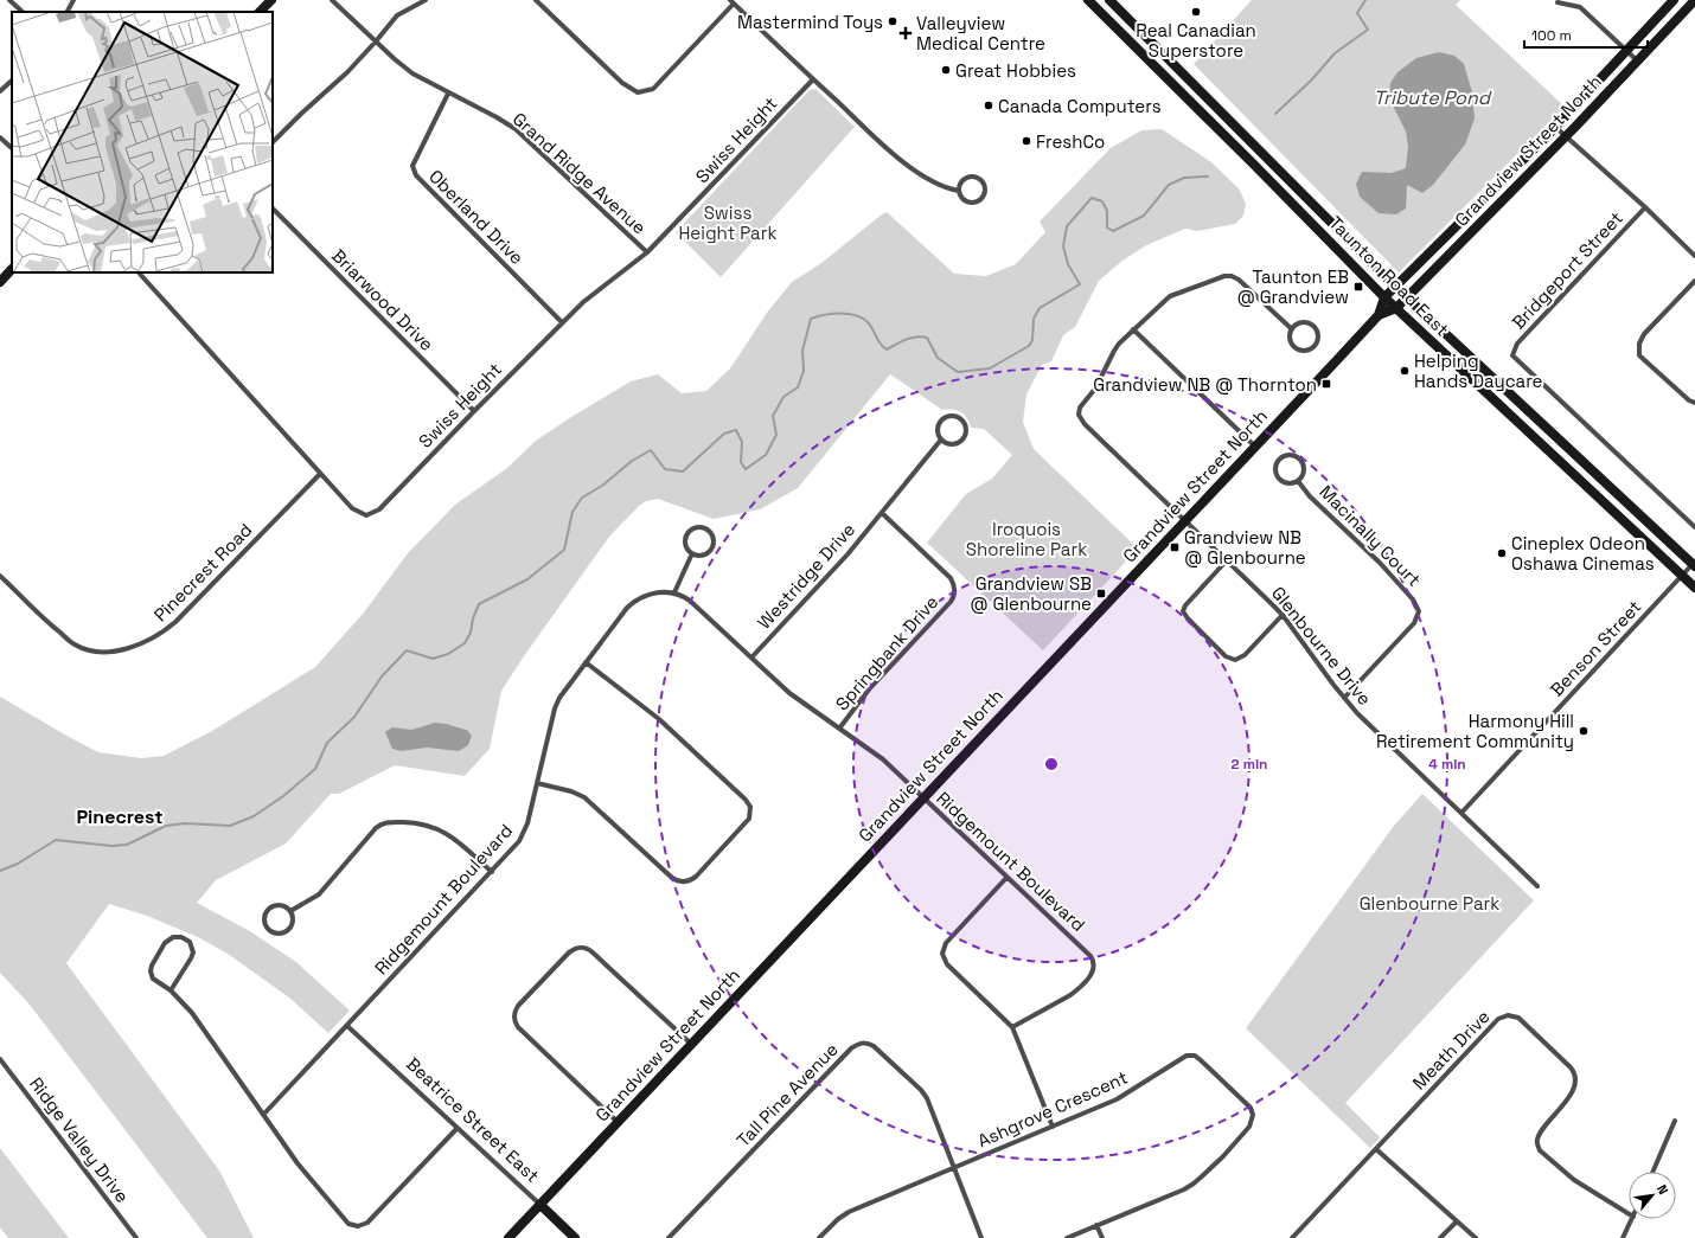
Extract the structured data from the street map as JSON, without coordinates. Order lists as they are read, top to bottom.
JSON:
{
  "streets": {
    "street": [
      "Swiss Height",
      "Grandview Street North",
      "Grand Ridge Avenue",
      "Oberland Drive",
      "Bridgeport Street",
      "Taunton Road East",
      "Briarwood Drive",
      "Macinally Court",
      "Pinecrest Road",
      "Westridge Drive",
      "Glenbourne Drive",
      "Benson Street",
      "Springbank Drive",
      "Ridgemount Boulevard",
      "Meath Drive",
      "Tall Pine Avenue",
      "Ashgrove Crescent",
      "Beatrice Street East",
      "Ridge Valley Drive"
    ]
  },
  "crossings": [
    ["Swiss Height", "Grand Ridge Avenue"],
    ["Swiss Height", "Oberland Drive"],
    ["Swiss Height", "Briarwood Drive"],
    ["Swiss Height", "Pinecrest Road"],
    ["Grandview Street North", "Taunton Road East"],
    ["Grandview Street North", "Glenbourne Drive"],
    ["Grandview Street North", "Ridgemount Boulevard"],
    ["Grandview Street North", "Beatrice Street East"],
    ["Grand Ridge Avenue", "Oberland Drive"],
    ["Taunton Road East", "Benson Street"],
    ["Macinally Court", "Glenbourne Drive"],
    ["Westridge Drive", "Springbank Drive"],
    ["Westridge Drive", "Ridgemount Boulevard"],
    ["Glenbourne Drive", "Benson Street"],
    ["Springbank Drive", "Ridgemount Boulevard"],
    ["Ridgemount Boulevard", "Beatrice Street East"],
    ["Tall Pine Avenue", "Ashgrove Crescent"]
  ],
  "districts": ["Pinecrest"],
  "water": ["Tribute Pond"],
  "parks": ["Swiss Height Park", "Iroquois Shoreline Park", "Glenbourne Park"],
  "places": {
    "other": [
      "Real Canadian Superstore",
      "Mastermind Toys",
      "Great Hobbies",
      "Canada Computers",
      "FreshCo",
      "Helping Hands Daycare",
      "Cineplex Odeon Oshawa Cinemas",
      "Harmony Hill Retirement Community"
    ],
    "health": ["Valleyview Medical Centre"],
    "transit": [
      "Taunton EB @ Grandview",
      "Grandview NB @ Thornton",
      "Grandview NB @ Glenbourne",
      "Grandview SB @ Glenbourne"
    ]
  },
  "scale_bar": "100 m",
  "north": "top right",
  "rings": ["2 min", "4 min"]
}
